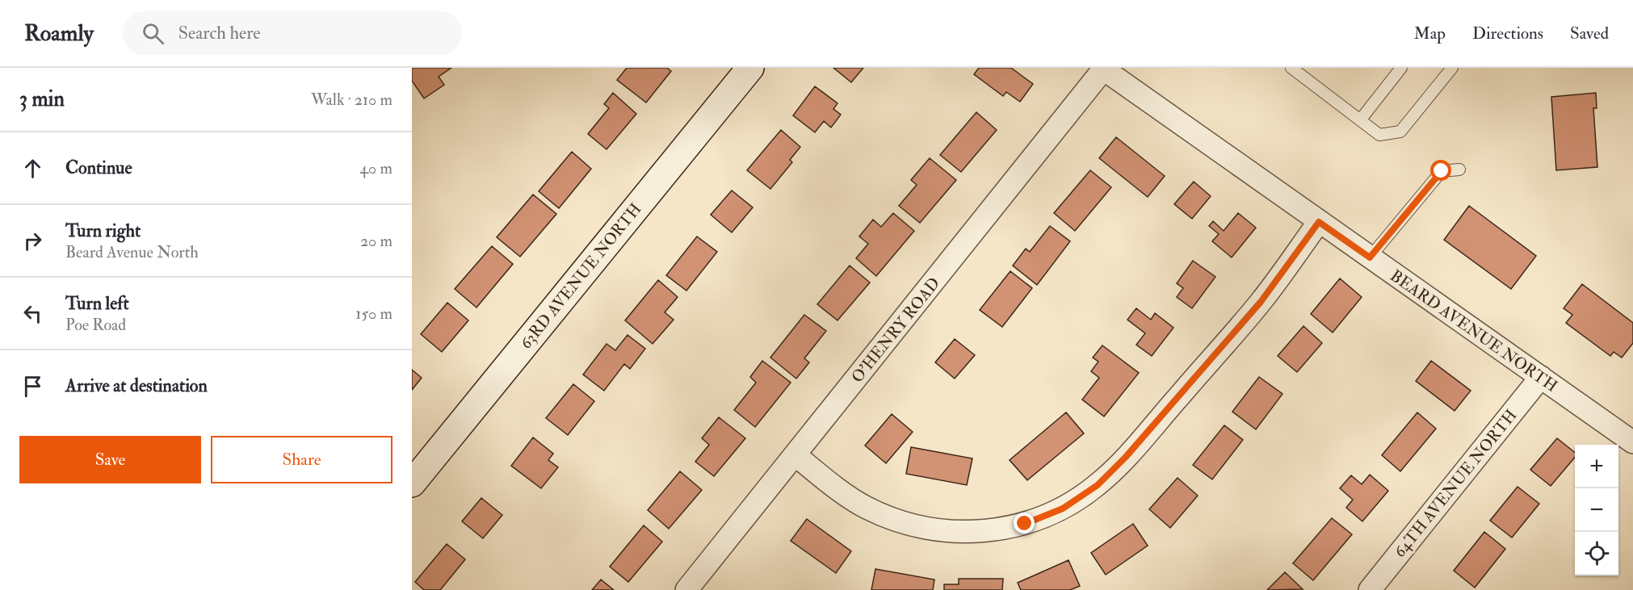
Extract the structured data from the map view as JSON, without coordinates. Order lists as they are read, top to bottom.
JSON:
{
  "streets": {
    "street": [
      "63RD AVENUE NORTH",
      "O'HENRY ROAD",
      "BEARD AVENUE NORTH",
      "64TH AVENUE NORTH"
    ]
  },
  "crossings": [
    ["O'HENRY ROAD", "BEARD AVENUE NORTH"],
    ["BEARD AVENUE NORTH", "64TH AVENUE NORTH"]
  ],
  "page": {
    "header": "Roamly",
    "search": "Search here",
    "nav": ["Map", "Directions", "Saved"],
    "heading": ["3 min", "Walk · 210 m"],
    "list": [
      ["Continue", "40 m"],
      ["Turn right", "Beard Avenue North", "20 m"],
      ["Turn left", "Poe Road", "150 m"],
      "Arrive at destination"
    ],
    "buttons": ["Save", "Share"],
    "map_buttons": ["+", "−"]
  }
}
